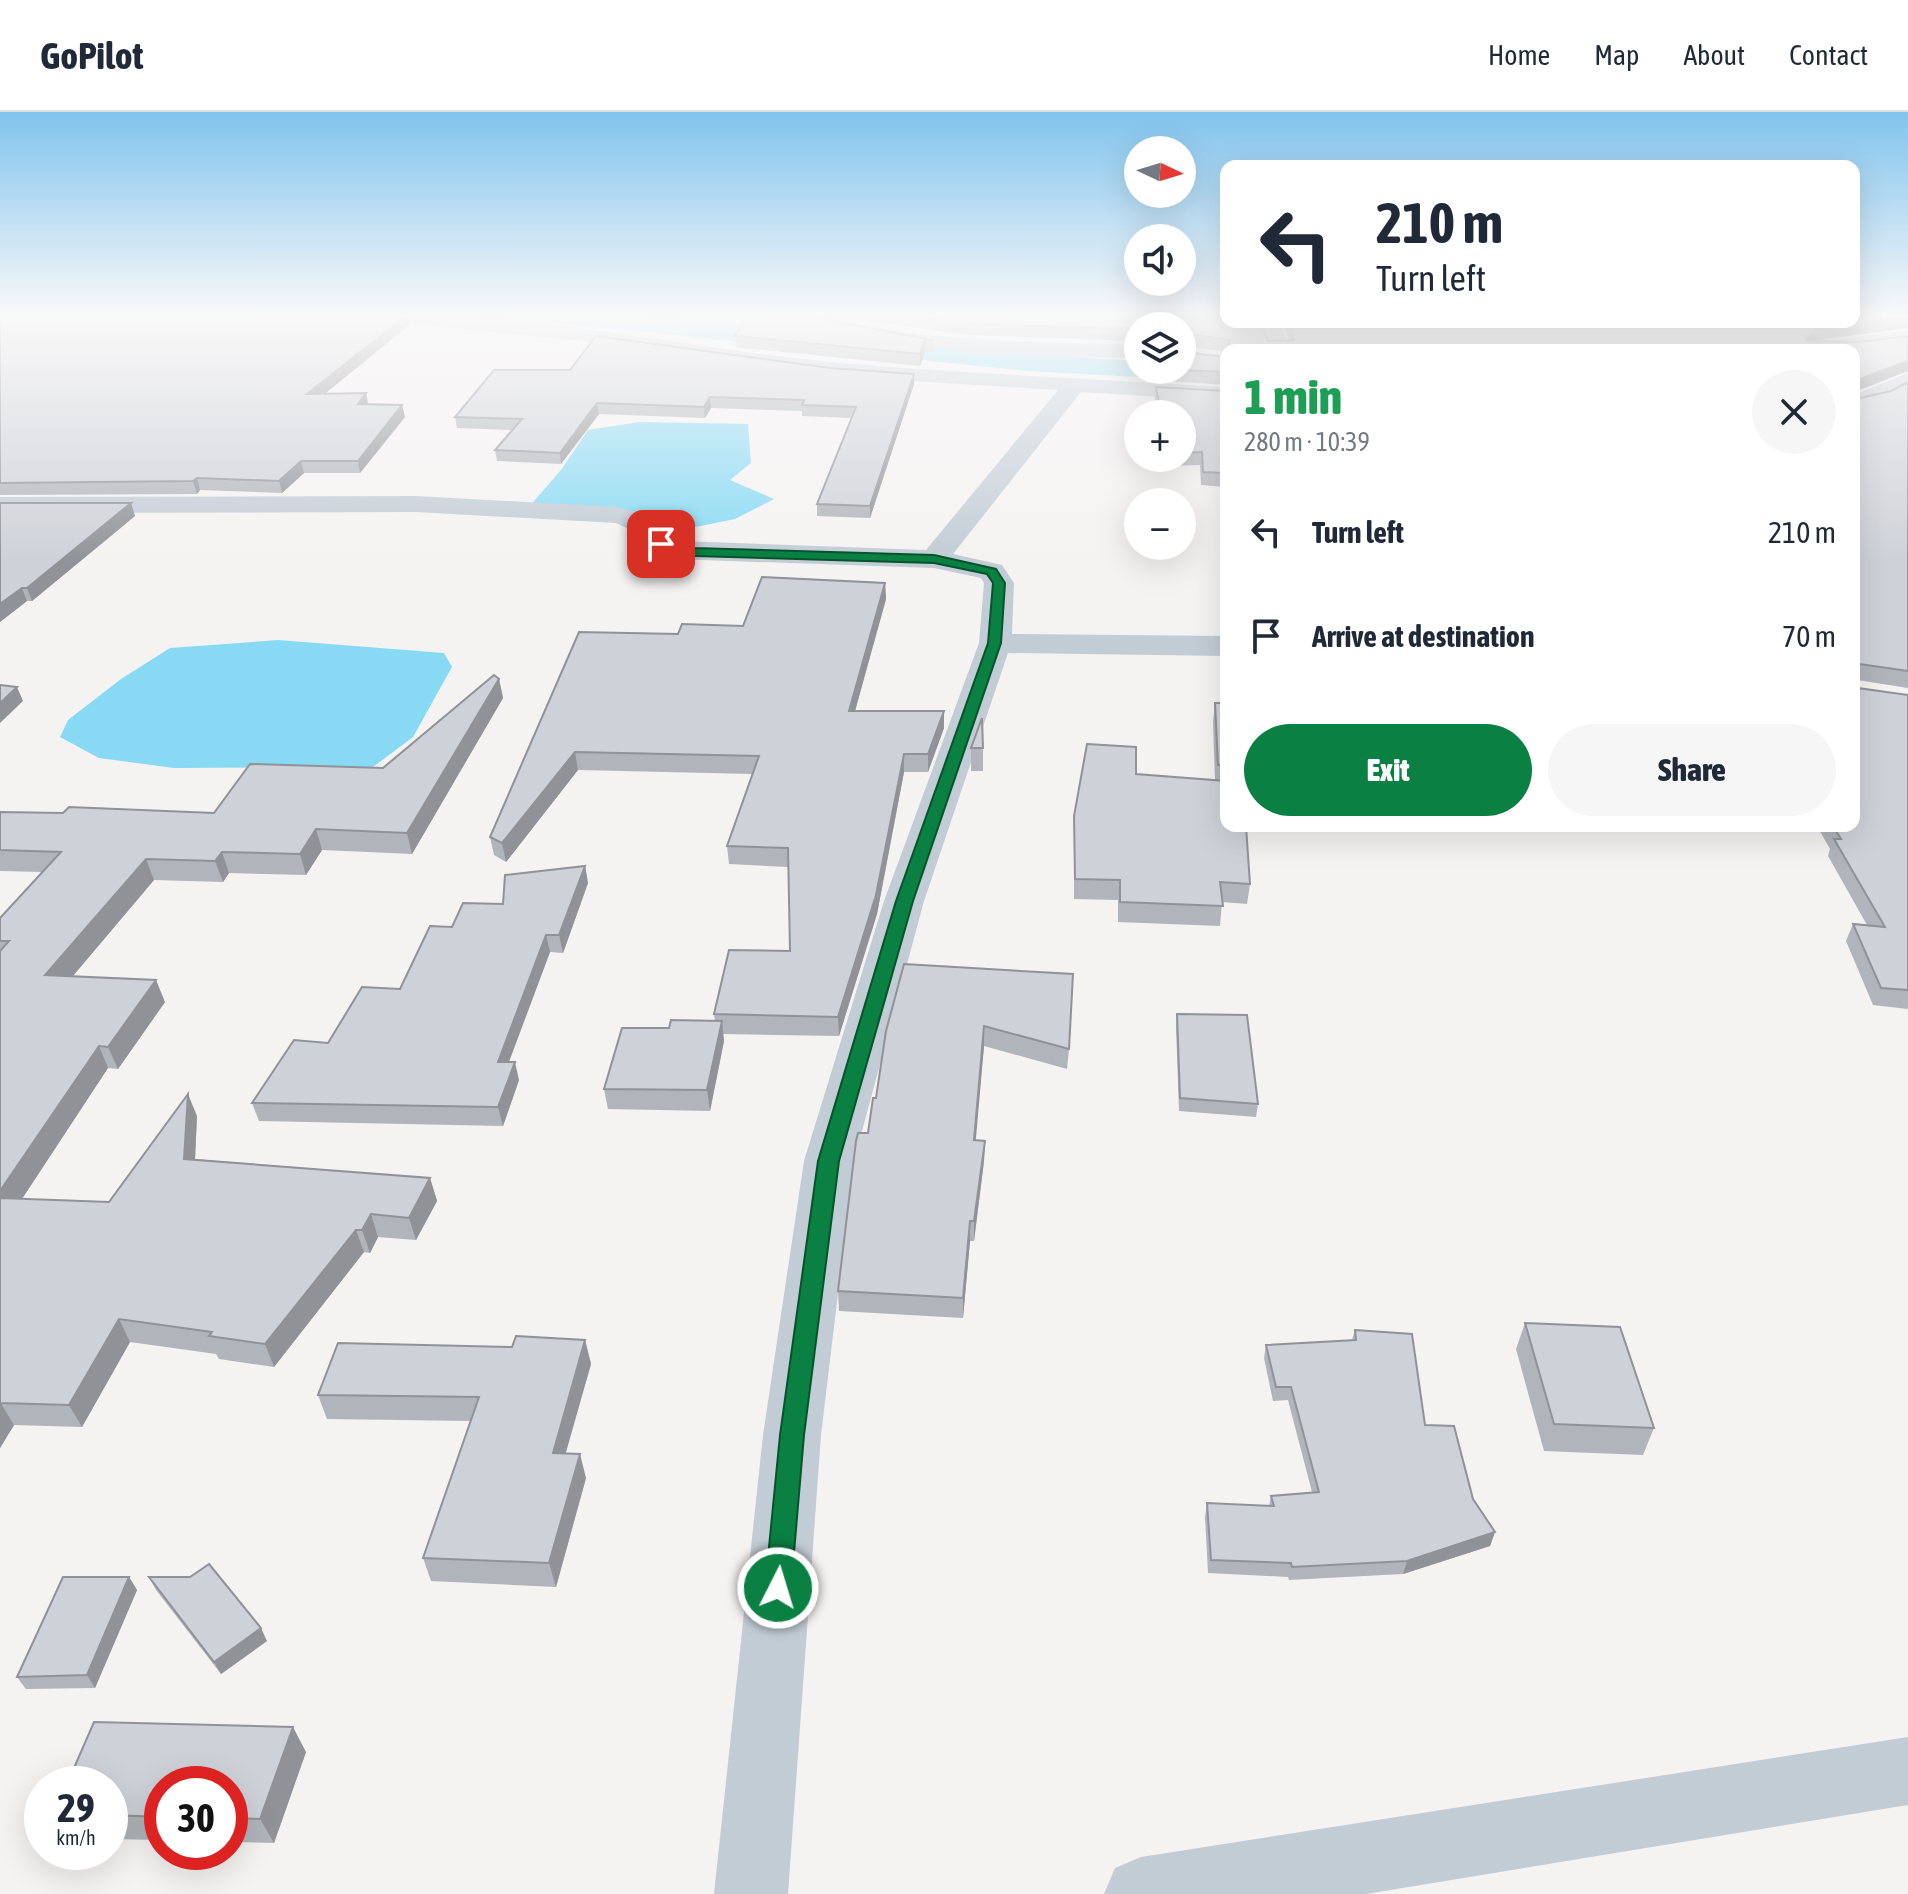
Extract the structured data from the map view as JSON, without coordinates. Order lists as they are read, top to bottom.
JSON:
{
  "north": "right",
  "page": {
    "header": "GoPilot",
    "nav": [
      "Home",
      "Map",
      "About",
      "Contact"
    ],
    "map_buttons": ["+", "−"],
    "turn": ["210 m", "Turn left"],
    "heading": ["1 min", "280 m · 10:39"],
    "list": [
      {
        "name": "Turn left",
        "value": "210 m"
      },
      {
        "name": "Arrive at destination",
        "value": "70 m"
      }
    ],
    "buttons": ["Exit", "Share"],
    "speed": "29 km/h",
    "limit": "30"
  }
}
